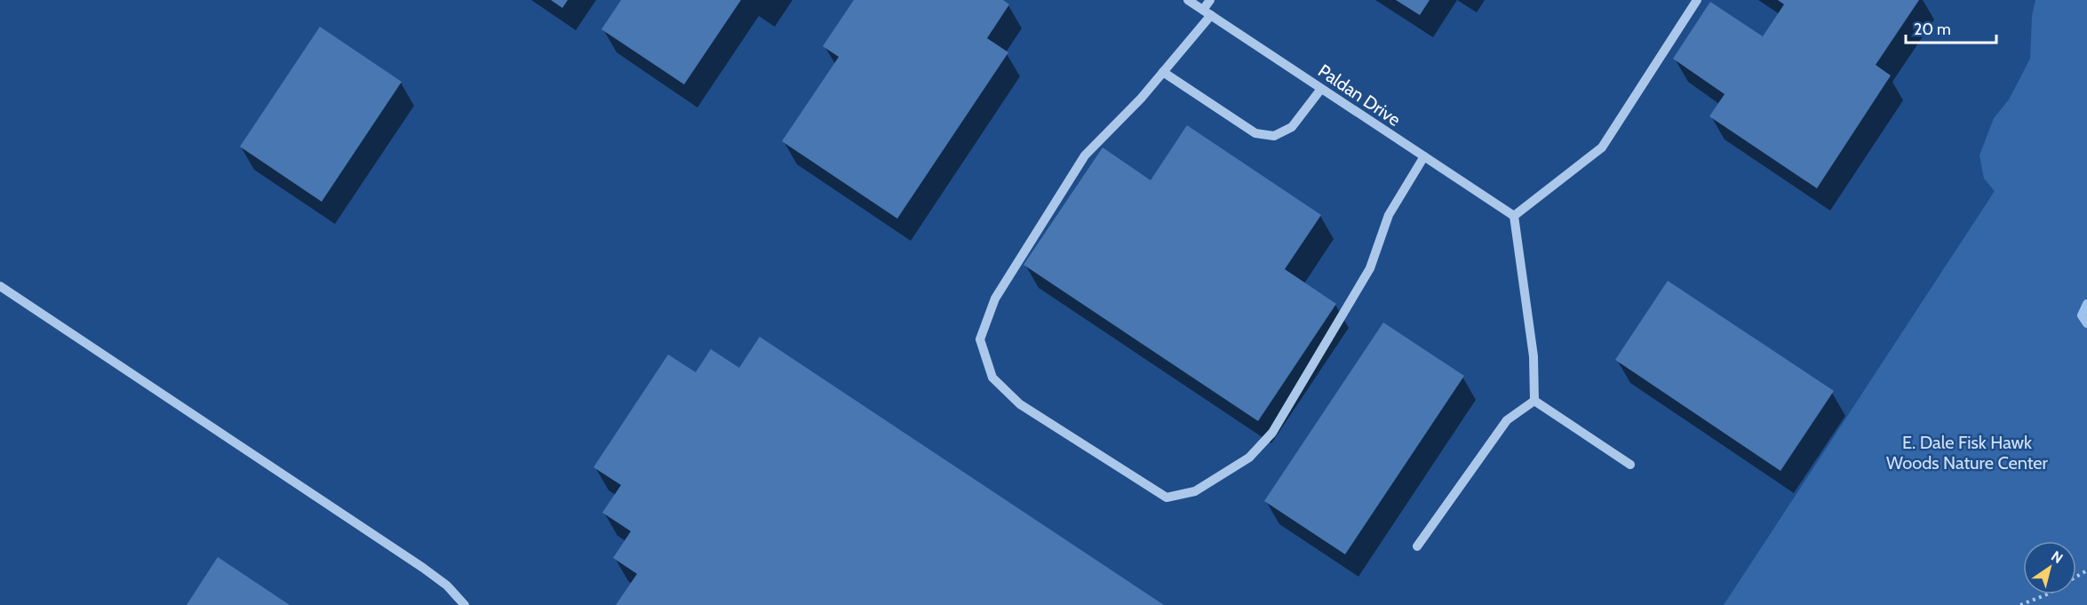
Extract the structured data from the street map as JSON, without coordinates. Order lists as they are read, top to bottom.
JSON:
{
  "streets": {
    "street": ["Paldan Drive"]
  },
  "parks": ["E. Dale Fisk Hawk Woods Nature Center"],
  "scale_bar": "20 m",
  "north": "top right"
}
